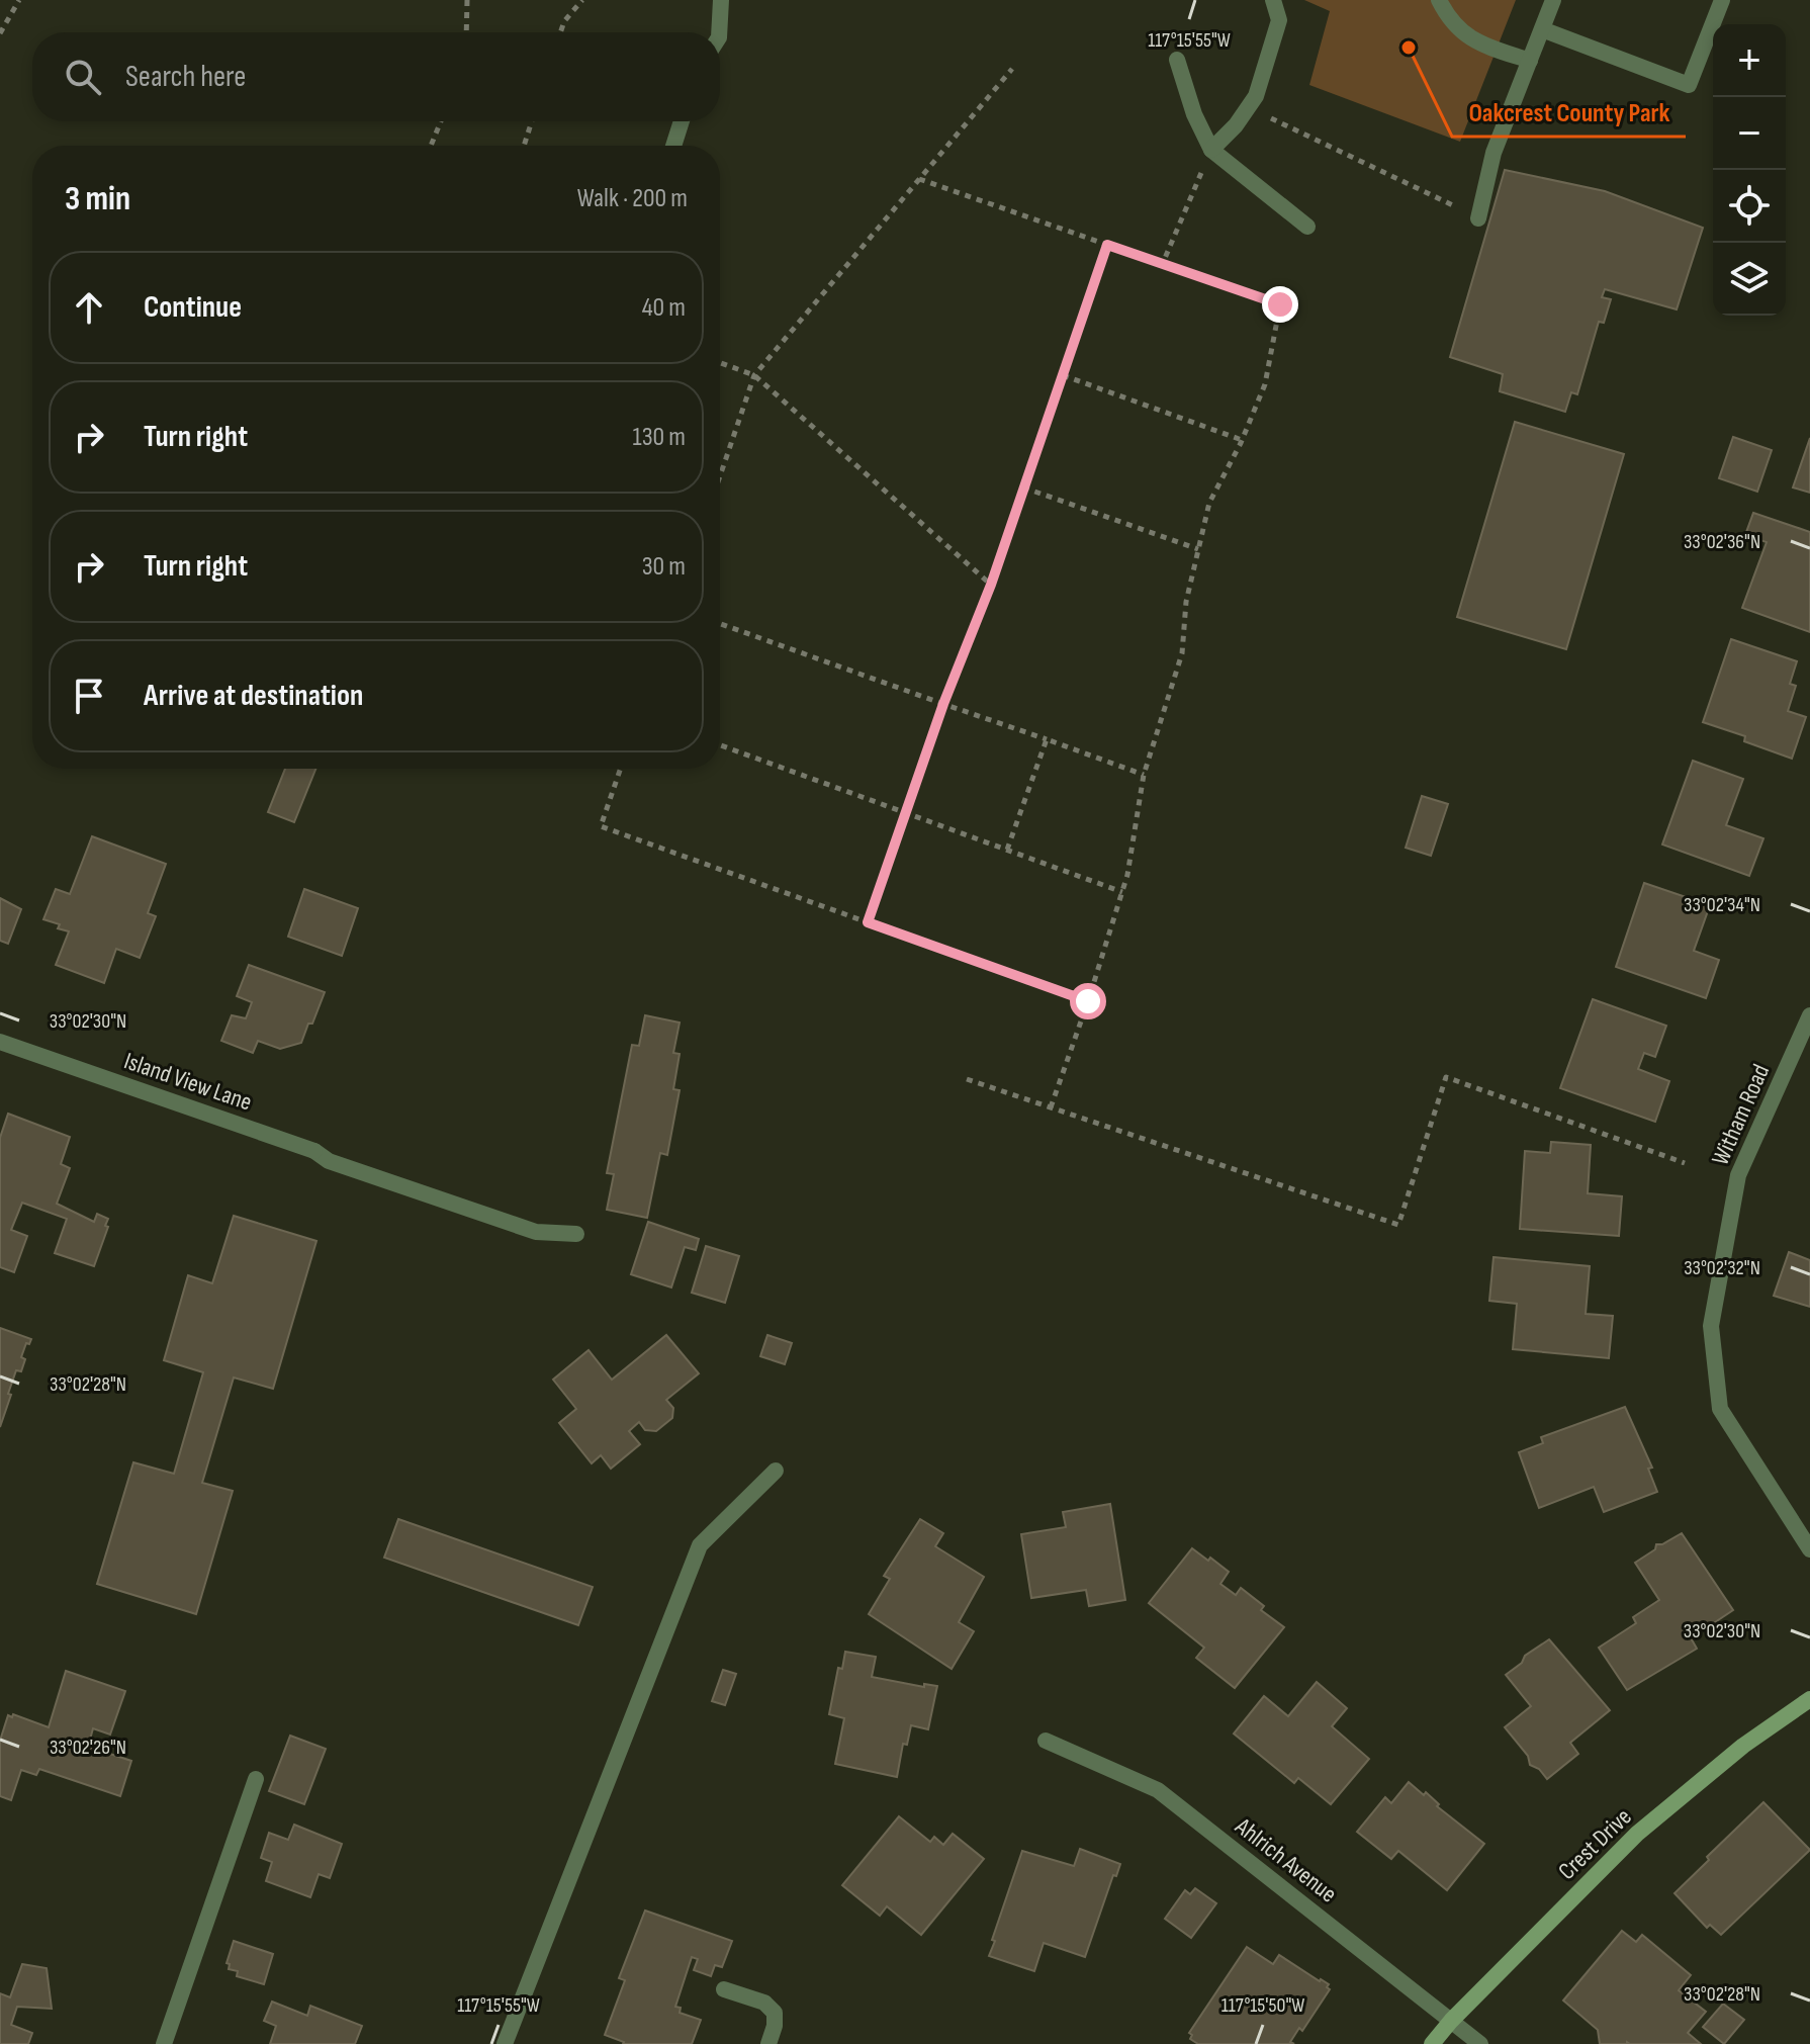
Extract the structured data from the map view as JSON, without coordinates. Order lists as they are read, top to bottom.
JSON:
{
  "streets": {
    "street": [
      "Island View Lane",
      "Witham Road",
      "Crest Drive",
      "Ahlrich Avenue"
    ]
  },
  "crossings": [
    ["Crest Drive", "Ahlrich Avenue"]
  ],
  "places": ["Oakcrest County Park"],
  "page": {
    "map_buttons": ["+", "−"],
    "search": "Search here",
    "heading": ["3 min", "Walk · 200 m"],
    "list": [
      ["Continue", "40 m"],
      ["Turn right", "130 m"],
      ["Turn right", "30 m"],
      "Arrive at destination"
    ]
  },
  "coordinates": [
    "117°15'55\"W",
    "33°02'36\"N",
    "33°02'34\"N",
    "33°02'30\"N",
    "33°02'32\"N",
    "33°02'28\"N",
    "33°02'26\"N",
    "117°15'50\"W"
  ]
}
